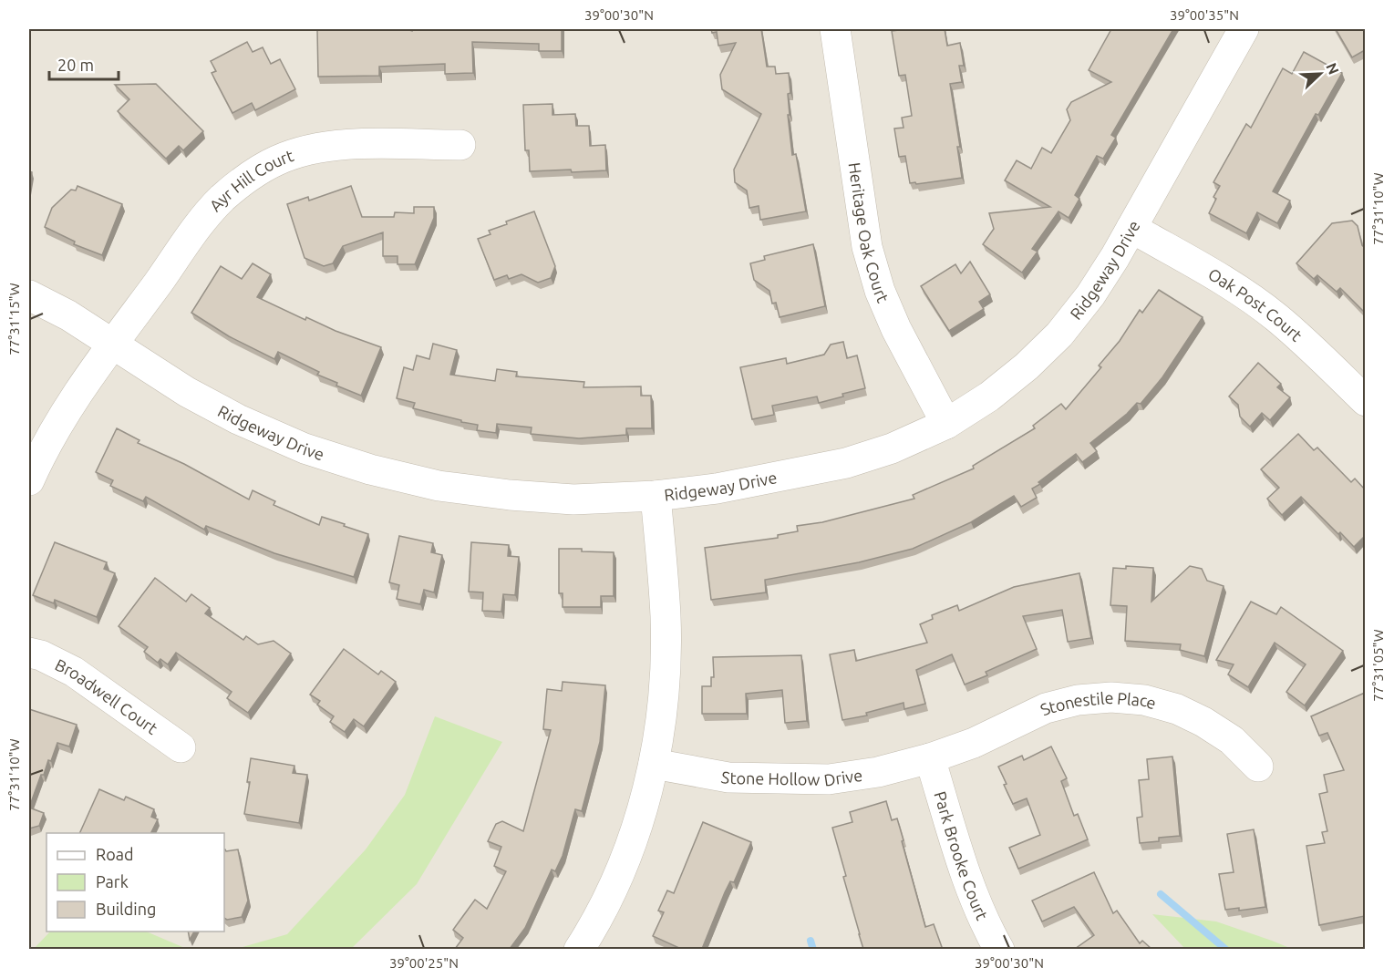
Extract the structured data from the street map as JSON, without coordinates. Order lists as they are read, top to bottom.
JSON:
{
  "streets": {
    "street": [
      "Ayr Hill Court",
      "Heritage Oak Court",
      "Ridgeway Drive",
      "Oak Post Court",
      "Broadwell Court",
      "Stonestile Place",
      "Stone Hollow Drive",
      "Park Brooke Court"
    ]
  },
  "crossings": [
    ["Ayr Hill Court", "Ridgeway Drive"],
    ["Heritage Oak Court", "Ridgeway Drive"],
    ["Ridgeway Drive", "Oak Post Court"],
    ["Stonestile Place", "Stone Hollow Drive"],
    ["Stonestile Place", "Park Brooke Court"],
    ["Stone Hollow Drive", "Park Brooke Court"]
  ],
  "legend": ["Road", "Park", "Building"],
  "scale_bar": "20 m",
  "north": "top right",
  "coordinates": [
    "39°00'30\"N",
    "39°00'35\"N",
    "77°31'10\"W",
    "77°31'15\"W",
    "77°31'05\"W",
    "39°00'25\"N"
  ]
}
